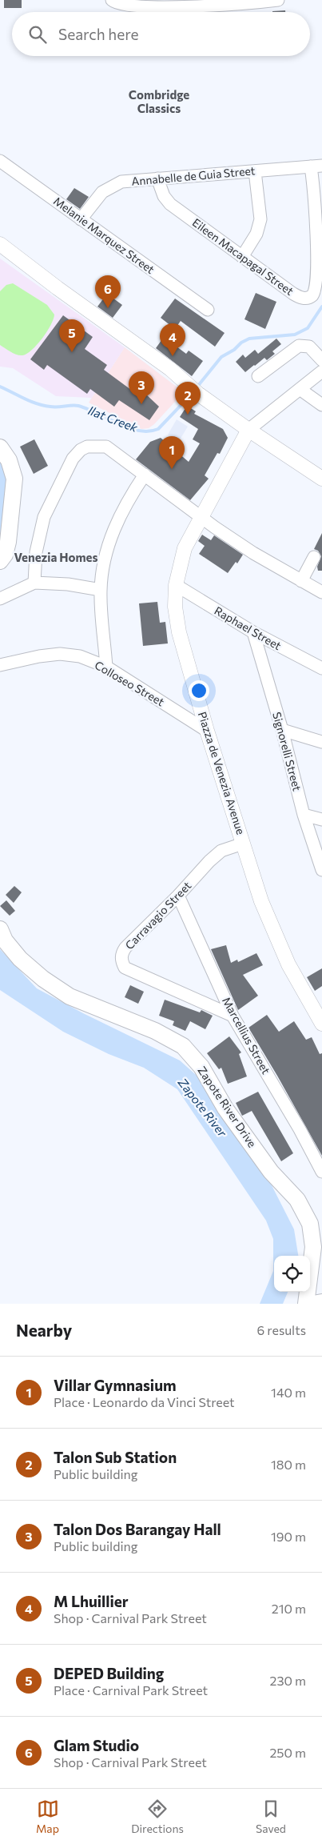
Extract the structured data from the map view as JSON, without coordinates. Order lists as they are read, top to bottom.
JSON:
{
  "streets": {
    "main road": ["Zapote River Drive"],
    "street": [
      "Annabelle de Guia Street",
      "Melanie Marquez Street",
      "Eileen Macapagal Street",
      "Raphael Street",
      "Colloseo Street",
      "Signorelli Street",
      "Piazza de Venezia Avenue",
      "Carravagio Street",
      "Marcellius Street"
    ]
  },
  "crossings": [
    ["Annabelle de Guia Street", "Melanie Marquez Street"],
    ["Annabelle de Guia Street", "Eileen Macapagal Street"],
    ["Raphael Street", "Signorelli Street"],
    ["Raphael Street", "Piazza de Venezia Avenue"],
    ["Colloseo Street", "Piazza de Venezia Avenue"],
    ["Piazza de Venezia Avenue", "Carravagio Street"],
    ["Carravagio Street", "Marcellius Street"]
  ],
  "districts": ["Combridge Classics", "Venezia Homes"],
  "water": ["Ilat Creek", "Zapote River"],
  "page": {
    "search": "Search here",
    "pins": [
      "6",
      "5",
      "4",
      "3",
      "2",
      "1"
    ],
    "heading": ["Nearby", "6 results"],
    "list": [
      {
        "mark": "1",
        "name": "Villar Gymnasium",
        "note": "Place · Leonardo da Vinci Street",
        "value": "140 m"
      },
      {
        "mark": "2",
        "name": "Talon Sub Station",
        "note": "Public building",
        "value": "180 m"
      },
      {
        "mark": "3",
        "name": "Talon Dos Barangay Hall",
        "note": "Public building",
        "value": "190 m"
      },
      {
        "mark": "4",
        "name": "M Lhuillier",
        "note": "Shop · Carnival Park Street",
        "value": "210 m"
      },
      {
        "mark": "5",
        "name": "DEPED Building",
        "note": "Place · Carnival Park Street",
        "value": "230 m"
      },
      {
        "mark": "6",
        "name": "Glam Studio",
        "note": "Shop · Carnival Park Street",
        "value": "250 m"
      }
    ],
    "nav": ["Map", "Directions", "Saved"]
  }
}
